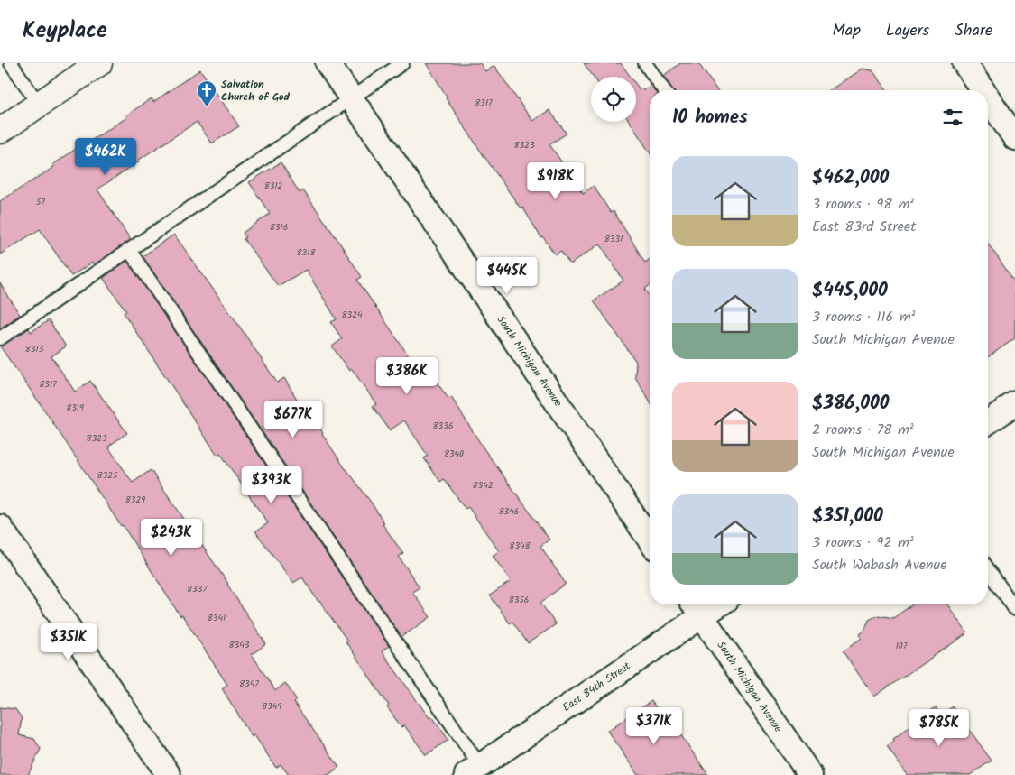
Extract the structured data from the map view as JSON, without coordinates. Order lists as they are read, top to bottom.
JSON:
{
  "streets": {
    "street": ["South Michigan Avenue", "East 84th Street"]
  },
  "crossings": [
    ["South Michigan Avenue", "East 84th Street"]
  ],
  "places": {
    "church": ["Salvation Church of God"]
  },
  "house_numbers": [
    "8317",
    "8323",
    "8312",
    "57",
    "8316",
    "8331",
    "8318",
    "8324",
    "8313",
    "8317",
    "8319",
    "8336",
    "8323",
    "8340",
    "8325",
    "8342",
    "8329",
    "8346",
    "8348",
    "8337",
    "8356",
    "8341",
    "8343",
    "107",
    "8347",
    "8349"
  ],
  "page": {
    "header": "Keyplace",
    "nav": ["Map", "Layers", "Share"],
    "heading": "10 homes",
    "price": [
      "$462K",
      "$918K",
      "$445K",
      "$386K",
      "$677K",
      "$393K",
      "$243K",
      "$351K",
      "$371K",
      "$785K"
    ],
    "list": [
      {
        "name": "$462,000",
        "note": "3 rooms · 98 m² · East 83rd Street"
      },
      {
        "name": "$445,000",
        "note": "3 rooms · 116 m² · South Michigan Avenue"
      },
      {
        "name": "$386,000",
        "note": "2 rooms · 78 m² · South Michigan Avenue"
      },
      {
        "name": "$351,000",
        "note": "3 rooms · 92 m² · South Wabash Avenue"
      }
    ]
  }
}
